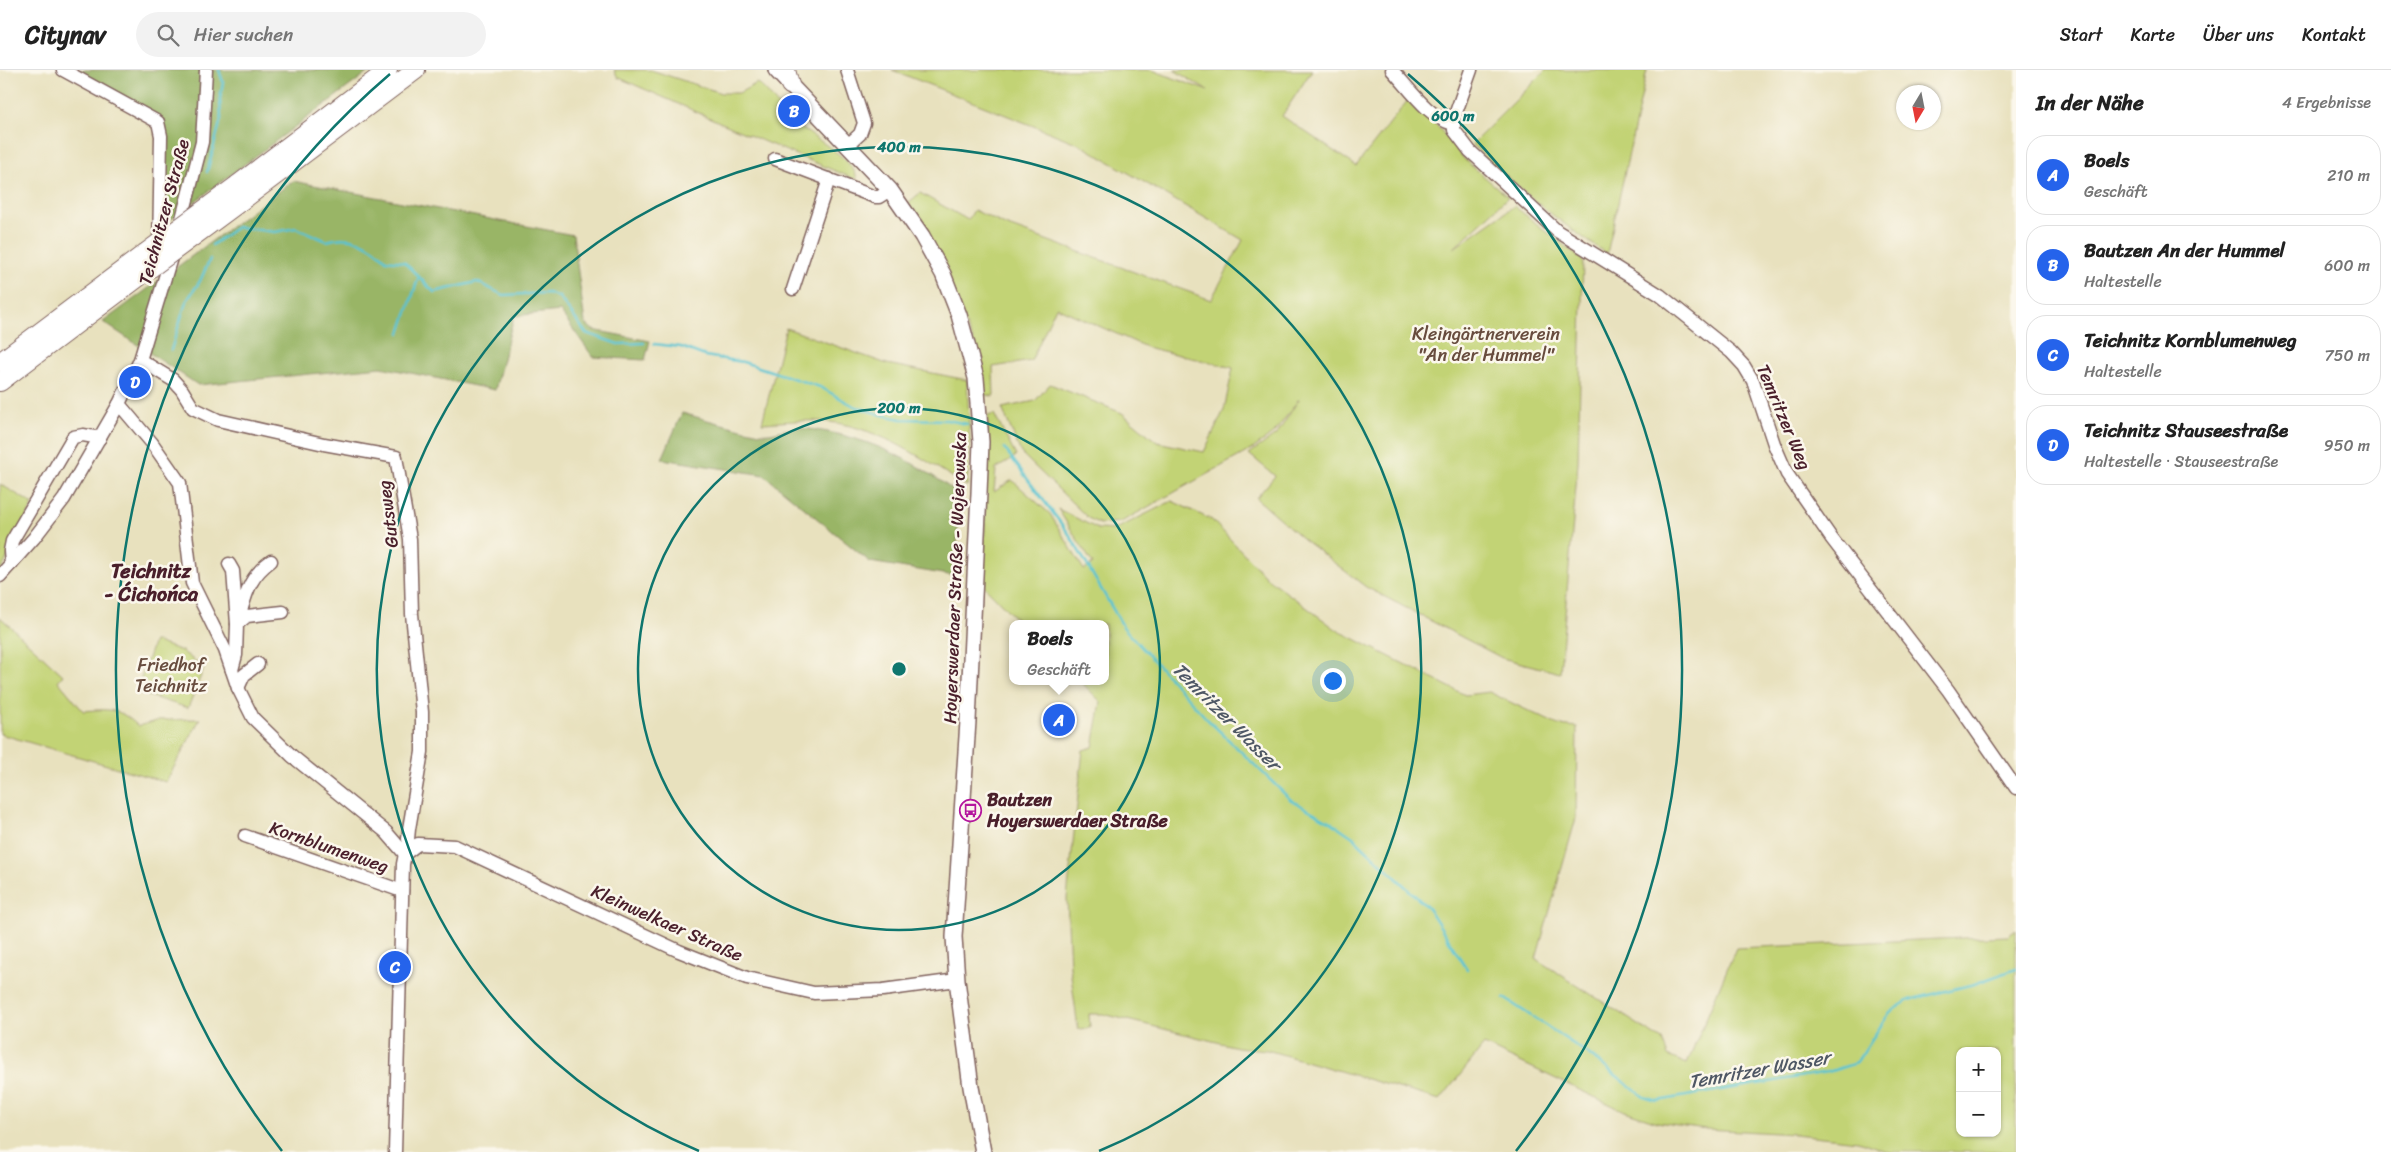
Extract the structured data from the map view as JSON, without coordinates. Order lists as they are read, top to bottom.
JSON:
{
  "streets": {
    "main road": ["Hoyerswerdaer Straße - Wojerowska"],
    "street": [
      "Teichnitzer Straße",
      "Temritzer Weg",
      "Gutsweg",
      "Kornblumenweg",
      "Kleinwelkaer Straße"
    ]
  },
  "crossings": [
    ["Teichnitzer Straße", "Gutsweg"],
    ["Gutsweg", "Kleinwelkaer Straße"],
    ["Hoyerswerdaer Straße - Wojerowska", "Kleinwelkaer Straße"]
  ],
  "districts": ["Teichnitz - Ćichońca"],
  "water": ["Temritzer Wasser"],
  "parks": ["Kleingärtnerverein \"An der Hummel\"", "Friedhof Teichnitz"],
  "places": {
    "bus stop": ["Bautzen Hoyerswerdaer Straße"]
  },
  "north": "bottom",
  "page": {
    "header": "Citynav",
    "search": "Hier suchen",
    "nav": [
      "Start",
      "Karte",
      "Über uns",
      "Kontakt"
    ],
    "heading": ["In der Nähe", "4 Ergebnisse"],
    "pins": [
      "B",
      "D",
      "A",
      "C"
    ],
    "list": [
      {
        "mark": "A",
        "name": "Boels",
        "note": "Geschäft",
        "value": "210 m"
      },
      {
        "mark": "B",
        "name": "Bautzen An der Hummel",
        "note": "Haltestelle",
        "value": "600 m"
      },
      {
        "mark": "C",
        "name": "Teichnitz Kornblumenweg",
        "note": "Haltestelle",
        "value": "750 m"
      },
      {
        "mark": "D",
        "name": "Teichnitz Stauseestraße",
        "note": "Haltestelle · Stauseestraße",
        "value": "950 m"
      }
    ],
    "popup": ["Boels", "Geschäft"],
    "map_buttons": ["+", "−"]
  },
  "rings": ["600 m", "400 m", "200 m"]
}
